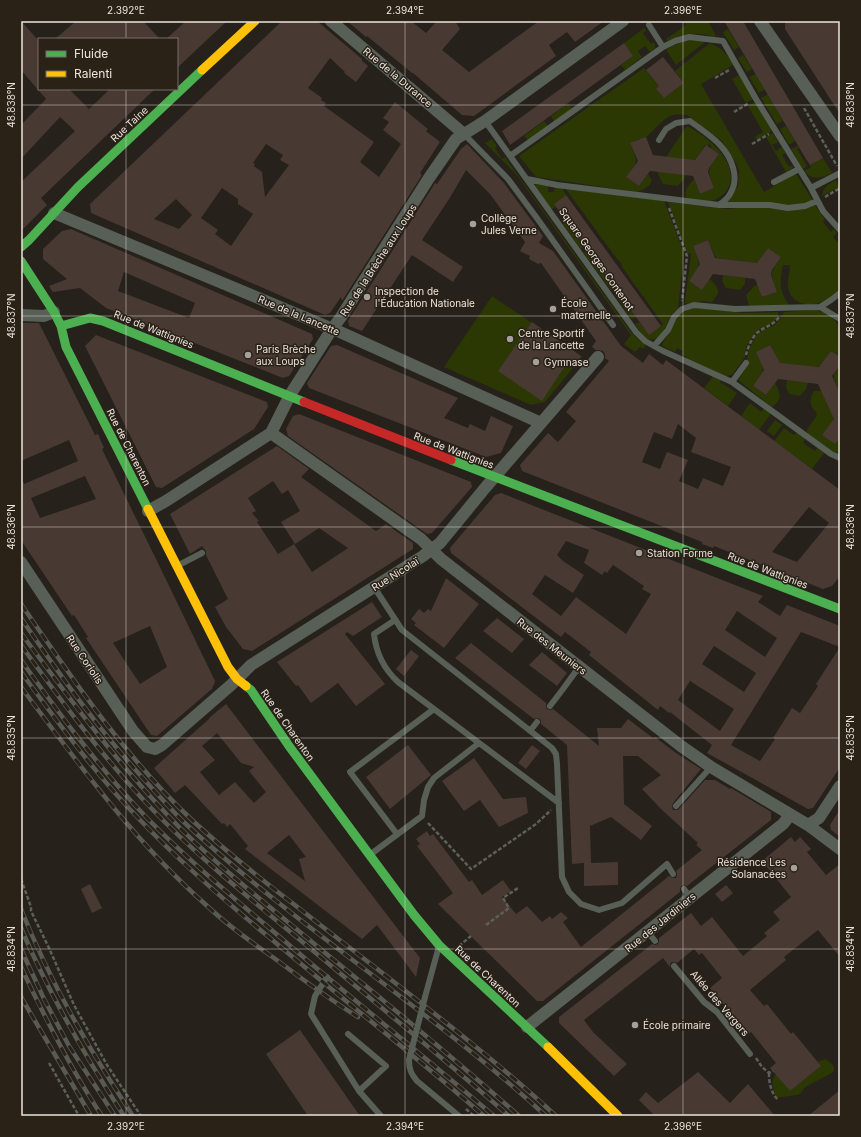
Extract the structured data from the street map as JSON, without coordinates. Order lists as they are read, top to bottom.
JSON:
{
  "streets": {
    "street": [
      "Rue de la Durance",
      "Rue Taine",
      "Rue de la Brèche aux Loups",
      "Rue de la Lancette",
      "Rue de Wattignies",
      "Rue de Charenton",
      "Rue Nicolaï",
      "Rue des Meuniers",
      "Rue Coriolis",
      "Rue des Jardiniers"
    ],
    "lane": ["Square Georges Contenot", "Allée des Vergers"]
  },
  "crossings": [
    ["Rue de la Durance", "Rue de la Brèche aux Loups"],
    ["Rue Taine", "Rue de la Lancette"],
    ["Square Georges Contenot", "Rue de la Brèche aux Loups"],
    ["Rue de la Brèche aux Loups", "Rue de la Lancette"],
    ["Rue de la Brèche aux Loups", "Rue de Wattignies"],
    ["Rue de la Brèche aux Loups", "Rue des Meuniers"],
    ["Rue de la Lancette", "Rue Nicolaï"],
    ["Rue de Wattignies", "Rue de Charenton"],
    ["Rue de Wattignies", "Rue Nicolaï"],
    ["Rue de Charenton", "Rue Nicolaï"],
    ["Rue de Charenton", "Rue des Jardiniers"],
    ["Rue Nicolaï", "Rue des Meuniers"],
    ["Rue Nicolaï", "Rue Coriolis"],
    ["Rue des Meuniers", "Rue des Jardiniers"]
  ],
  "places": [
    "Collège Jules Verne",
    "Inspection de l'Éducation Nationale",
    "École maternelle",
    "Centre Sportif de la Lancette",
    "Paris Brèche aux Loups",
    "Gymnase",
    "Station Forme",
    "Résidence Les Solanacées",
    "École primaire"
  ],
  "legend": ["Fluide", "Ralenti"],
  "coordinates": [
    "2.392°E",
    "2.394°E",
    "2.396°E",
    "48.838°N",
    "48.837°N",
    "48.836°N",
    "48.835°N",
    "48.834°N"
  ]
}
